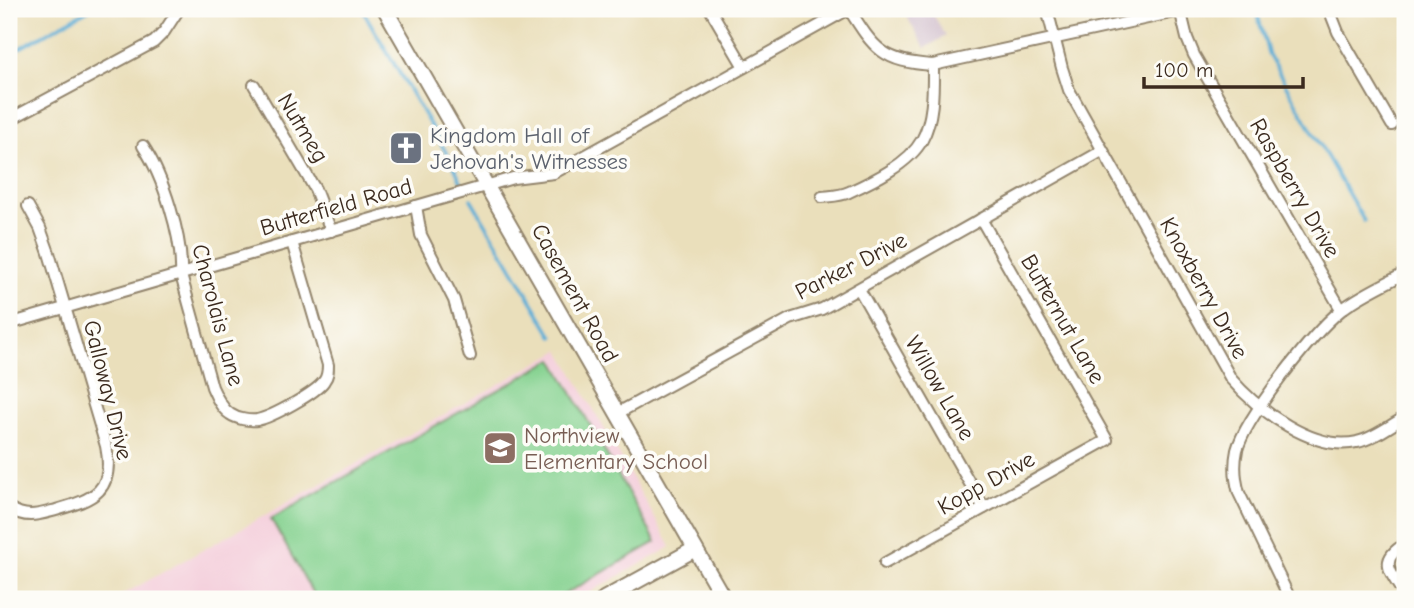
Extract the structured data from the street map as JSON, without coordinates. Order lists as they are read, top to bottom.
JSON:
{
  "streets": {
    "street": [
      "Nutmeg",
      "Raspberry Drive",
      "Butterfield Road",
      "Parker Drive",
      "Knoxberry Drive",
      "Casement Road",
      "Charolais Lane",
      "Butternut Lane",
      "Willow Lane",
      "Galloway Drive",
      "Kopp Drive"
    ]
  },
  "crossings": [
    ["Nutmeg", "Butterfield Road"],
    ["Butterfield Road", "Casement Road"],
    ["Butterfield Road", "Charolais Lane"],
    ["Butterfield Road", "Galloway Drive"],
    ["Parker Drive", "Knoxberry Drive"],
    ["Parker Drive", "Casement Road"],
    ["Parker Drive", "Butternut Lane"],
    ["Parker Drive", "Willow Lane"],
    ["Butternut Lane", "Kopp Drive"],
    ["Willow Lane", "Kopp Drive"]
  ],
  "places": {
    "church": ["Kingdom Hall of Jehovah's Witnesses"],
    "school or university": ["Northview Elementary School"]
  },
  "scale_bar": "100 m"
}
